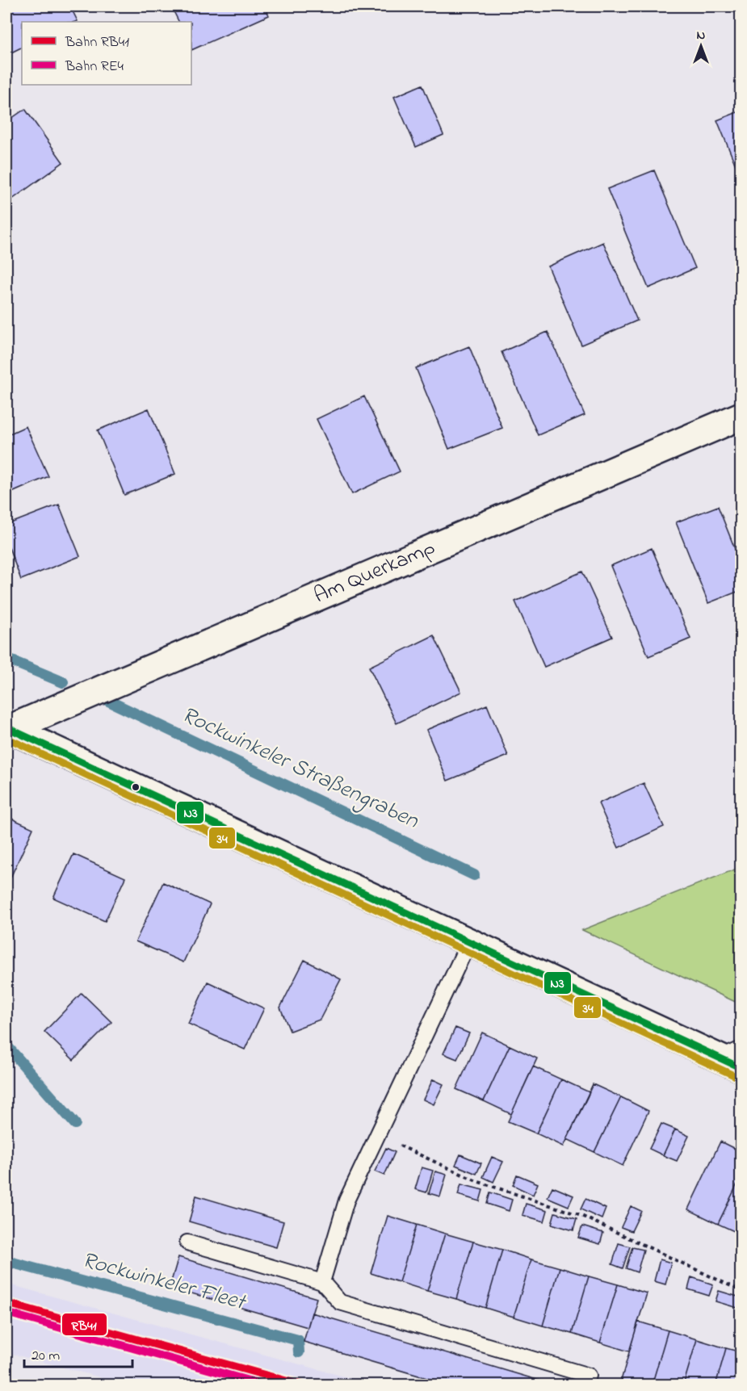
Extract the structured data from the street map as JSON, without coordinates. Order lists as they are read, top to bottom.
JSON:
{
  "streets": {
    "street": ["Am Querkamp"]
  },
  "water": ["Rockwinkeler Straßengraben", "Rockwinkeler Fleet"],
  "lines": [
    "transit line N3",
    "transit line 34",
    "rail line RB41",
    "rail line RE4"
  ],
  "legend": ["Bahn RB41", "Bahn RE4"],
  "scale_bar": "20 m",
  "north": "top"
}
